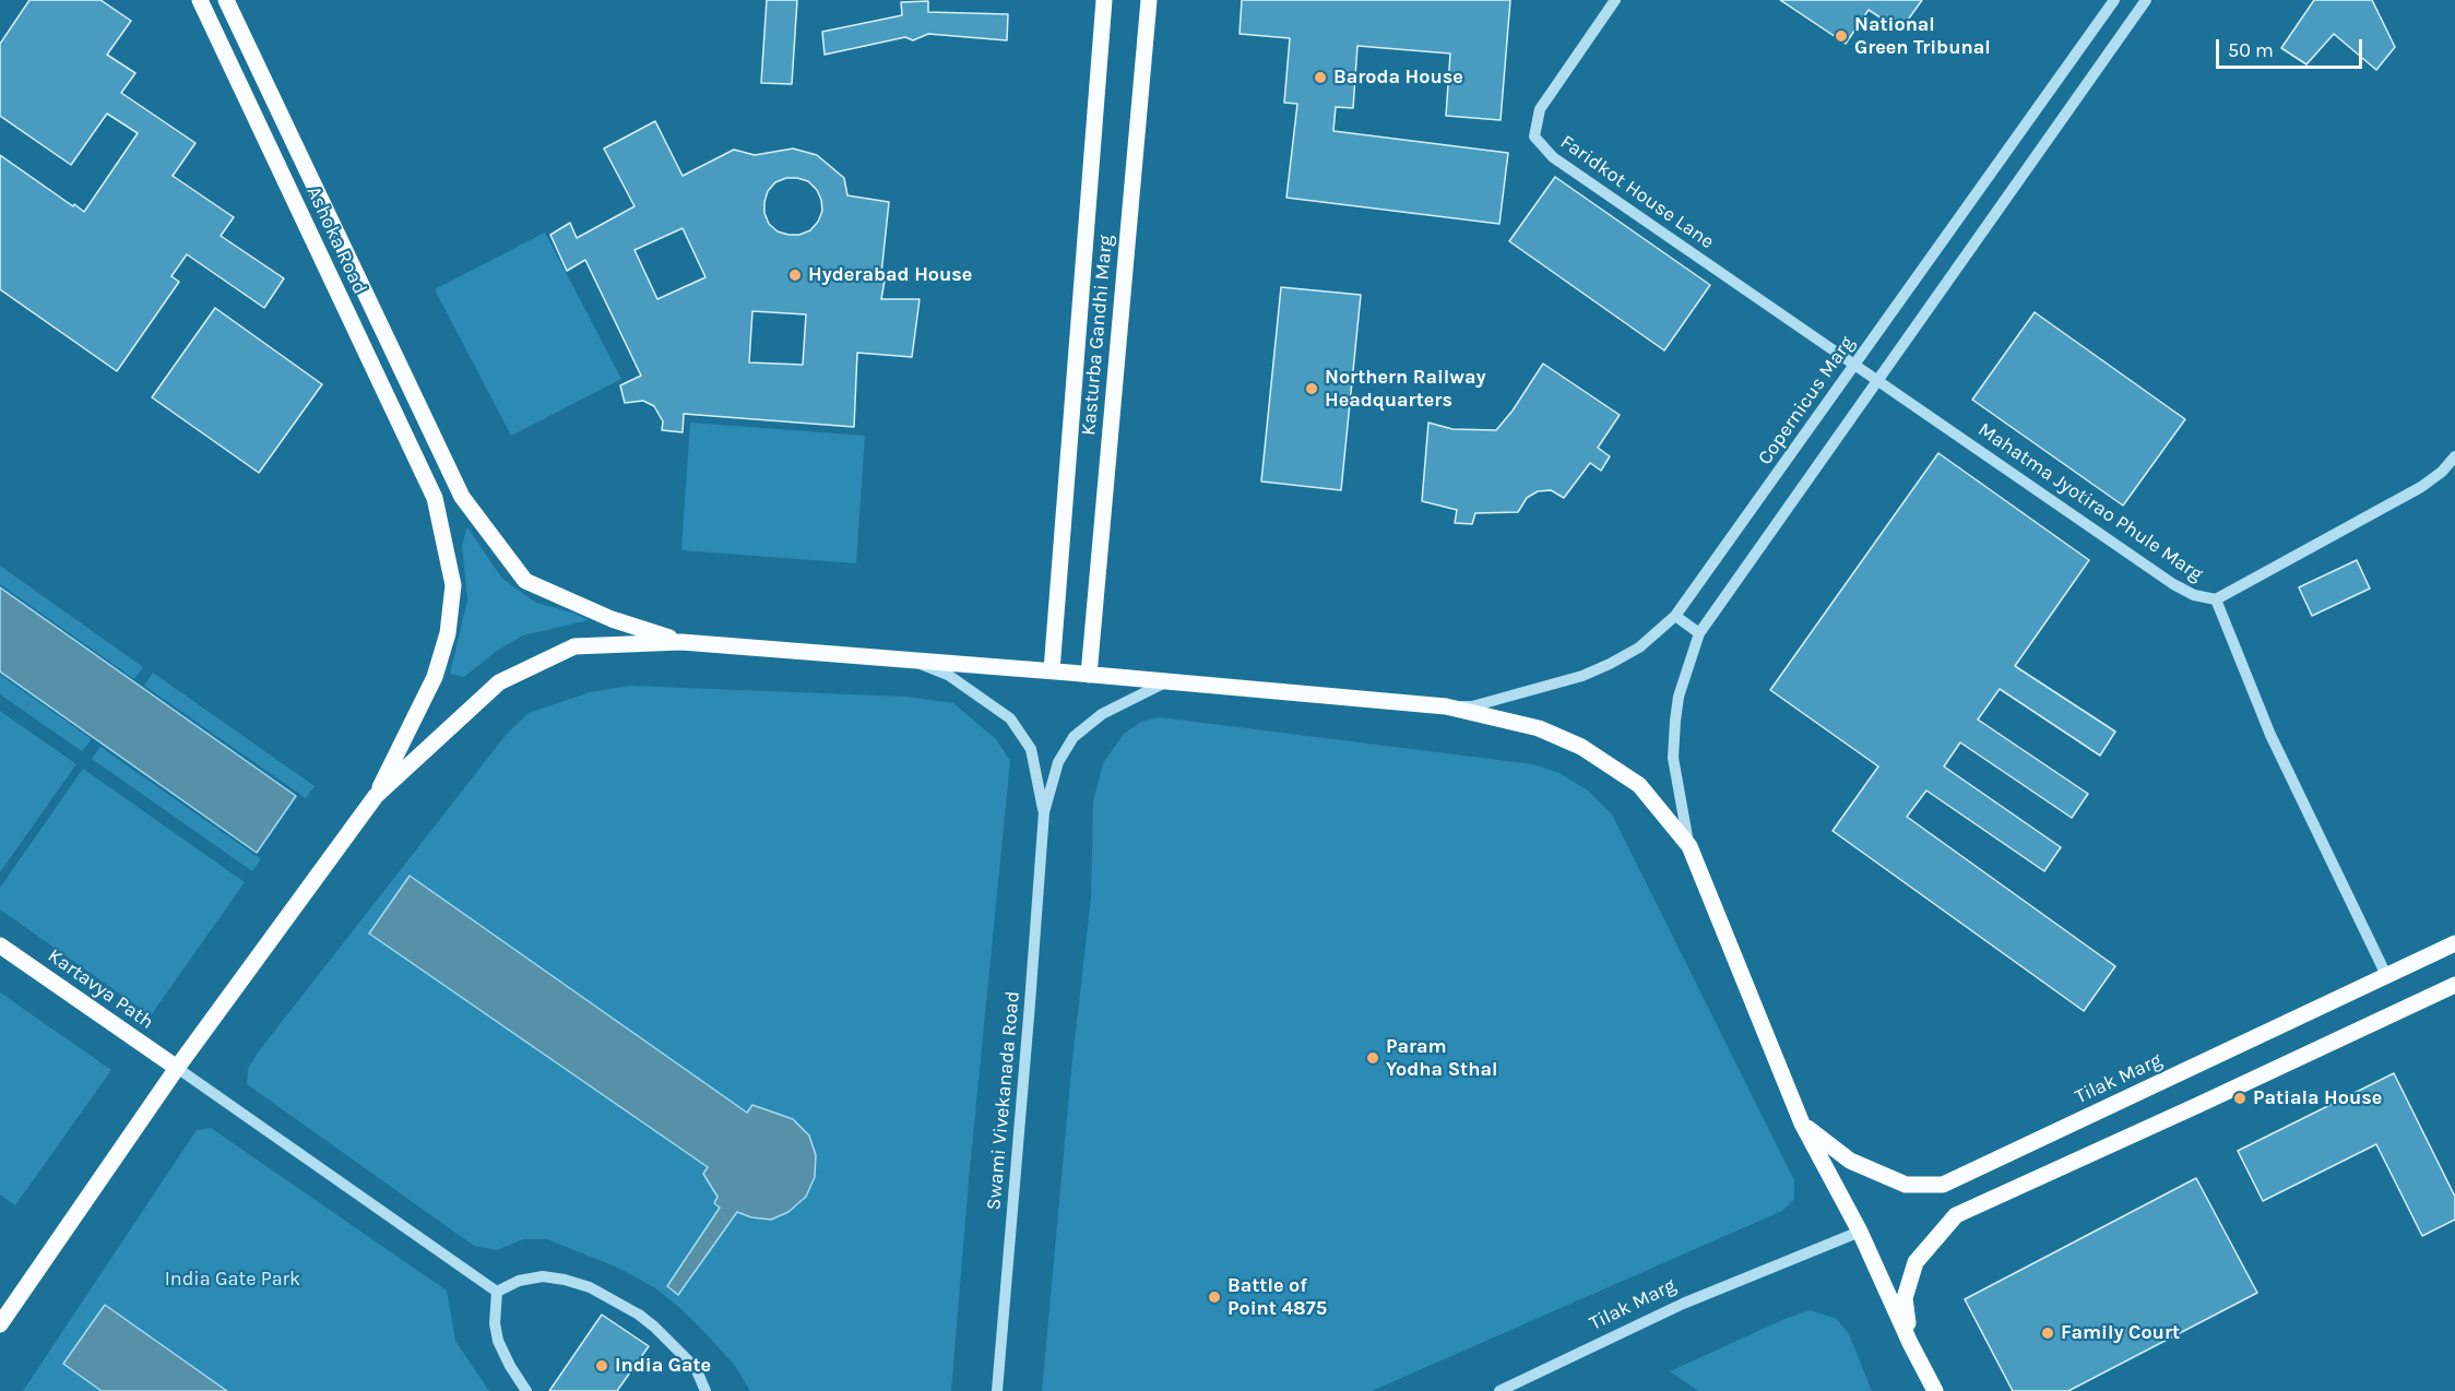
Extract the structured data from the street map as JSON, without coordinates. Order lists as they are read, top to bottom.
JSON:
{
  "streets": {
    "main road": [
      "Ashoka Road",
      "Kasturba Gandhi Marg",
      "Kartavya Path",
      "Tilak Marg"
    ],
    "street": [
      "Faridkot House Lane",
      "Copernicus Marg",
      "Mahatma Jyotirao Phule Marg",
      "Swami Vivekanada Road"
    ]
  },
  "crossings": [
    ["Faridkot House Lane", "Copernicus Marg"],
    ["Faridkot House Lane", "Mahatma Jyotirao Phule Marg"],
    ["Copernicus Marg", "Mahatma Jyotirao Phule Marg"]
  ],
  "parks": ["India Gate Park"],
  "places": [
    "National Green Tribunal",
    "Baroda House",
    "Hyderabad House",
    "Northern Railway Headquarters",
    "Param Yodha Sthal",
    "Patiala House",
    "Battle of Point 4875",
    "Family Court",
    "India Gate"
  ],
  "scale_bar": "50 m"
}
